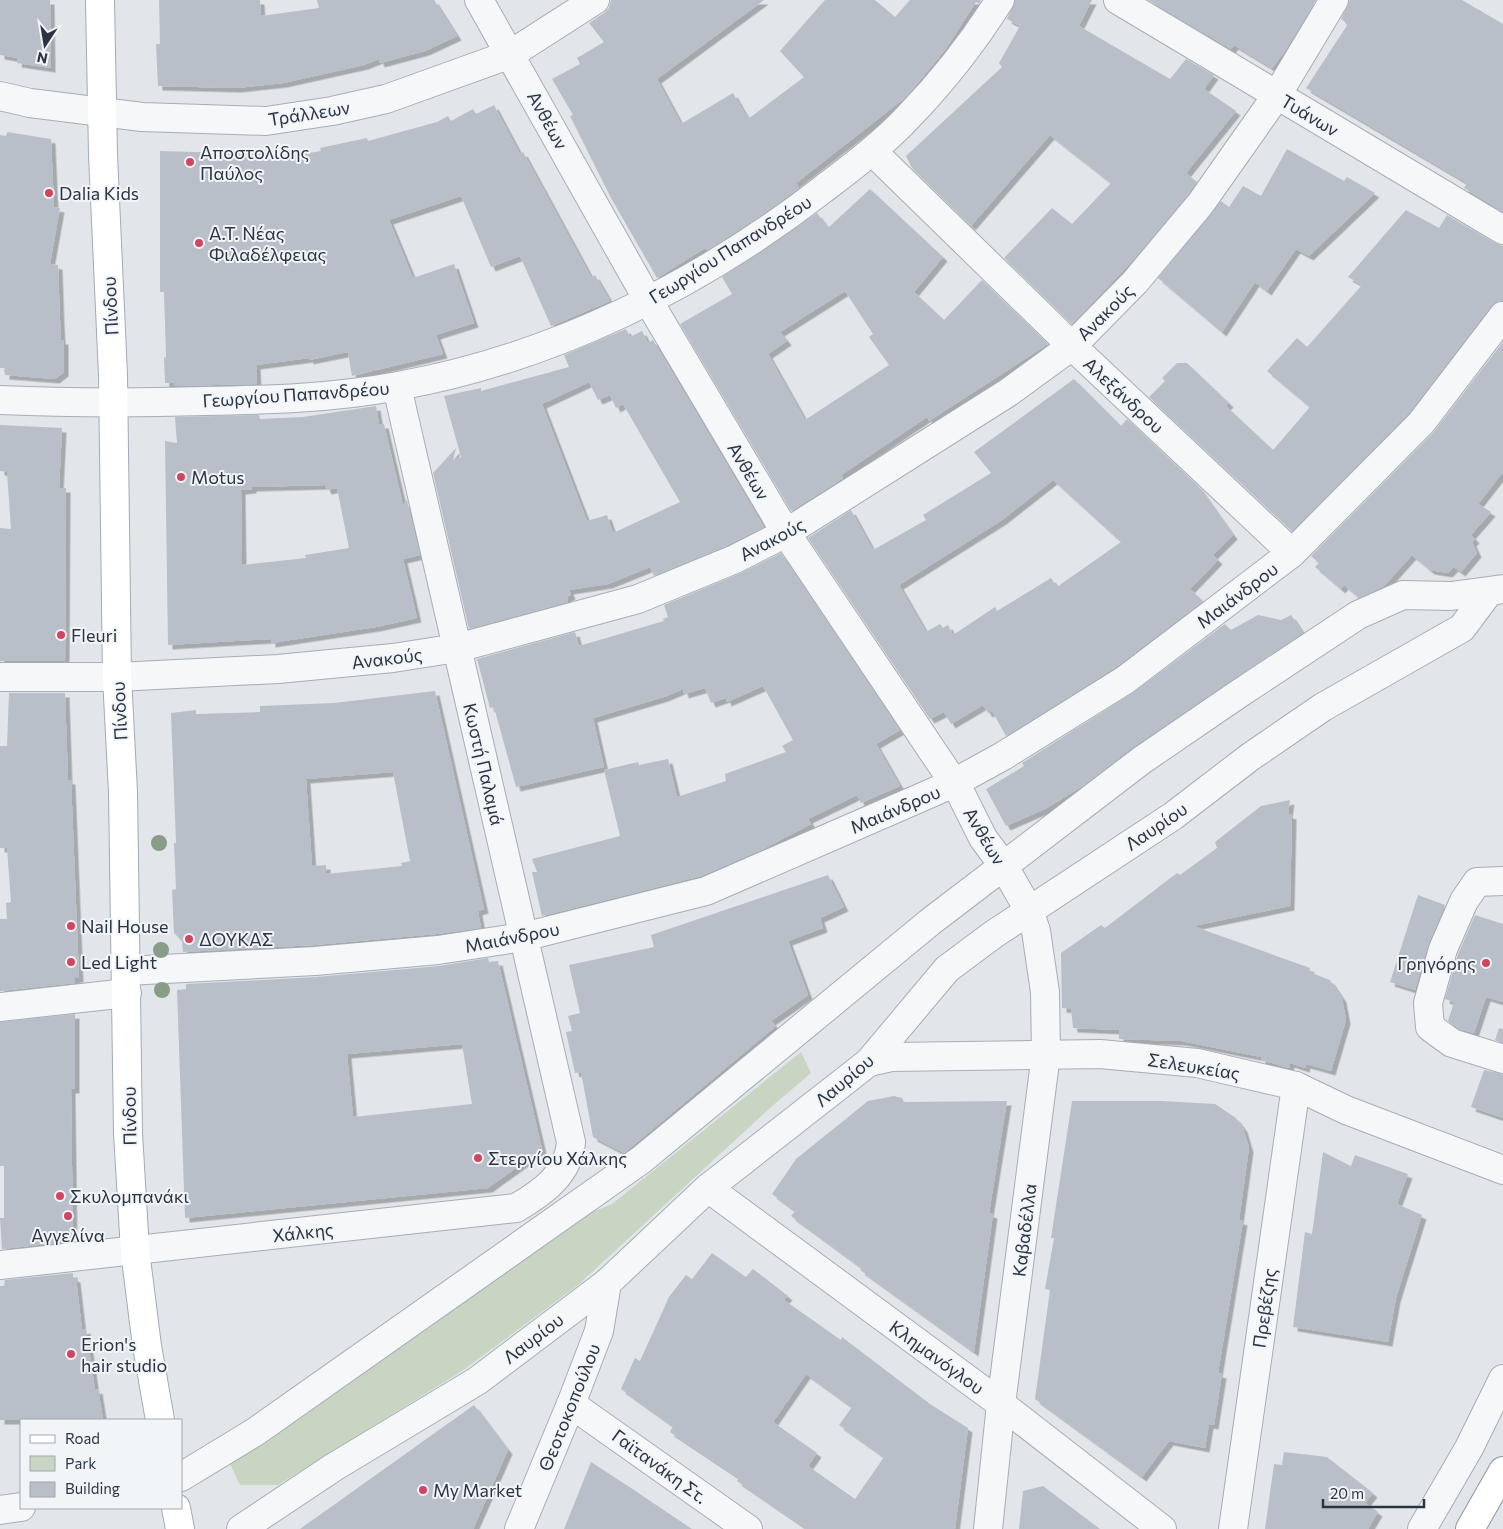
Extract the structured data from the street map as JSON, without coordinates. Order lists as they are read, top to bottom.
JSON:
{
  "streets": {
    "main road": ["Πίνδου"],
    "street": [
      "Τράλλεων",
      "Τυάνων",
      "Ανθέων",
      "Γεωργίου Παπανδρέου",
      "Ανακούς",
      "Αλεξάνδρου",
      "Μαιάνδρου",
      "Κωστή Παλαμά",
      "Λαυρίου",
      "Σελευκείας",
      "Καβαδέλλα",
      "Χάλκης",
      "Πρεβέζης",
      "Κλημανόγλου",
      "Θεοτοκοπούλου",
      "Γαϊτανάκη Στ."
    ]
  },
  "crossings": [
    ["Τράλλεων", "Ανθέων"],
    ["Τράλλεων", "Πίνδου"],
    ["Τυάνων", "Ανακούς"],
    ["Ανθέων", "Γεωργίου Παπανδρέου"],
    ["Ανθέων", "Ανακούς"],
    ["Ανθέων", "Μαιάνδρου"],
    ["Ανθέων", "Λαυρίου"],
    ["Ανθέων", "Καβαδέλλα"],
    ["Γεωργίου Παπανδρέου", "Πίνδου"],
    ["Γεωργίου Παπανδρέου", "Αλεξάνδρου"],
    ["Γεωργίου Παπανδρέου", "Κωστή Παλαμά"],
    ["Πίνδου", "Ανακούς"],
    ["Πίνδου", "Μαιάνδρου"],
    ["Πίνδου", "Χάλκης"],
    ["Ανακούς", "Αλεξάνδρου"],
    ["Ανακούς", "Κωστή Παλαμά"],
    ["Αλεξάνδρου", "Μαιάνδρου"],
    ["Μαιάνδρου", "Κωστή Παλαμά"],
    ["Κωστή Παλαμά", "Χάλκης"],
    ["Λαυρίου", "Σελευκείας"],
    ["Λαυρίου", "Καβαδέλλα"],
    ["Λαυρίου", "Κλημανόγλου"],
    ["Λαυρίου", "Θεοτοκοπούλου"],
    ["Σελευκείας", "Καβαδέλλα"],
    ["Σελευκείας", "Πρεβέζης"],
    ["Καβαδέλλα", "Κλημανόγλου"],
    ["Θεοτοκοπούλου", "Γαϊτανάκη Στ."]
  ],
  "places": [
    "Αποστολίδης Παύλος",
    "Dalia Kids",
    "Α.Τ. Νέας Φιλαδέλφειας",
    "Motus",
    "Fleuri",
    "Nail House",
    "ΔΟΥΚΑΣ",
    "Led Light",
    "Γρηγόρης",
    "Στεργίου Χάλκης",
    "Σκυλομπανάκι",
    "Αγγελίνα",
    "Erion's hair studio",
    "My Market"
  ],
  "legend": ["Road", "Park", "Building"],
  "scale_bar": "20 m",
  "north": "bottom"
}
